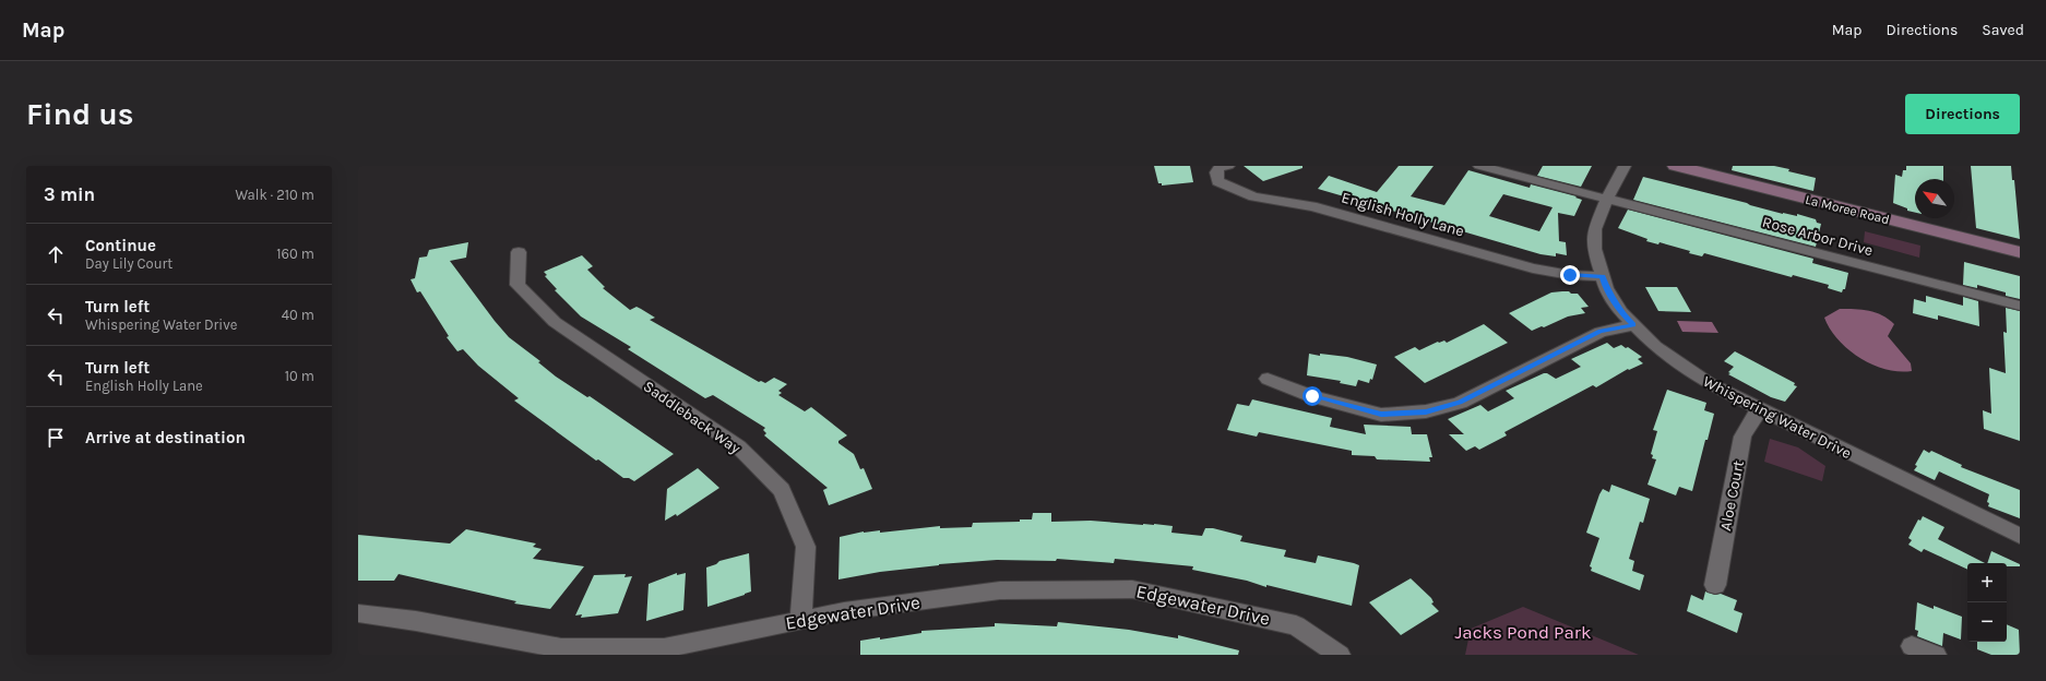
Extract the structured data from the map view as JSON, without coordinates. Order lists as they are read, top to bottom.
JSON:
{
  "streets": {
    "street": [
      "La Moree Road",
      "English Holly Lane",
      "Rose Arbor Drive",
      "Saddleback Way",
      "Whispering Water Drive",
      "Aloe Court",
      "Edgewater Drive"
    ]
  },
  "crossings": [
    ["English Holly Lane", "Whispering Water Drive"],
    ["Rose Arbor Drive", "Whispering Water Drive"],
    ["Saddleback Way", "Edgewater Drive"],
    ["Whispering Water Drive", "Aloe Court"]
  ],
  "parks": ["Jacks Pond Park"],
  "north": "top left",
  "page": {
    "header": "Map",
    "nav": ["Map", "Directions", "Saved"],
    "buttons": "Directions",
    "title": "Find us",
    "heading": ["3 min", "Walk · 210 m"],
    "list": [
      ["Continue", "Day Lily Court", "160 m"],
      ["Turn left", "Whispering Water Drive", "40 m"],
      ["Turn left", "English Holly Lane", "10 m"],
      "Arrive at destination"
    ],
    "map_buttons": ["+", "−"]
  }
}
